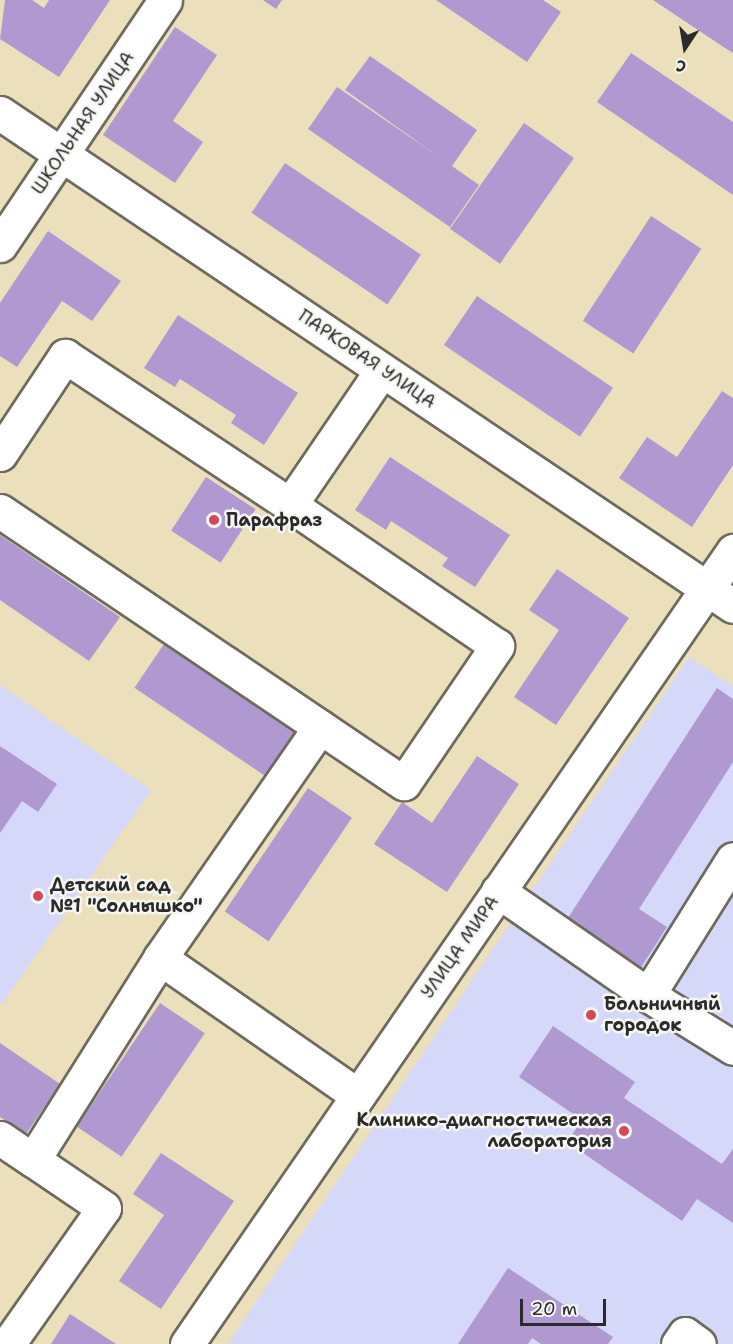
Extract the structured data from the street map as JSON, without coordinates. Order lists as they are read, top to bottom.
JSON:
{
  "streets": {
    "street": ["ШКОЛЬНАЯ УЛИЦА", "ПАРКОВАЯ УЛИЦА", "УЛИЦА МИРА"]
  },
  "crossings": [
    ["ШКОЛЬНАЯ УЛИЦА", "ПАРКОВАЯ УЛИЦА"],
    ["ПАРКОВАЯ УЛИЦА", "УЛИЦА МИРА"]
  ],
  "places": [
    "Парафраз",
    "Детский сад №1 \"Солнышко\"",
    "Больничный городок",
    "Клинико-диагностическая лаборатория"
  ],
  "scale_bar": "20 m",
  "north": "bottom"
}
